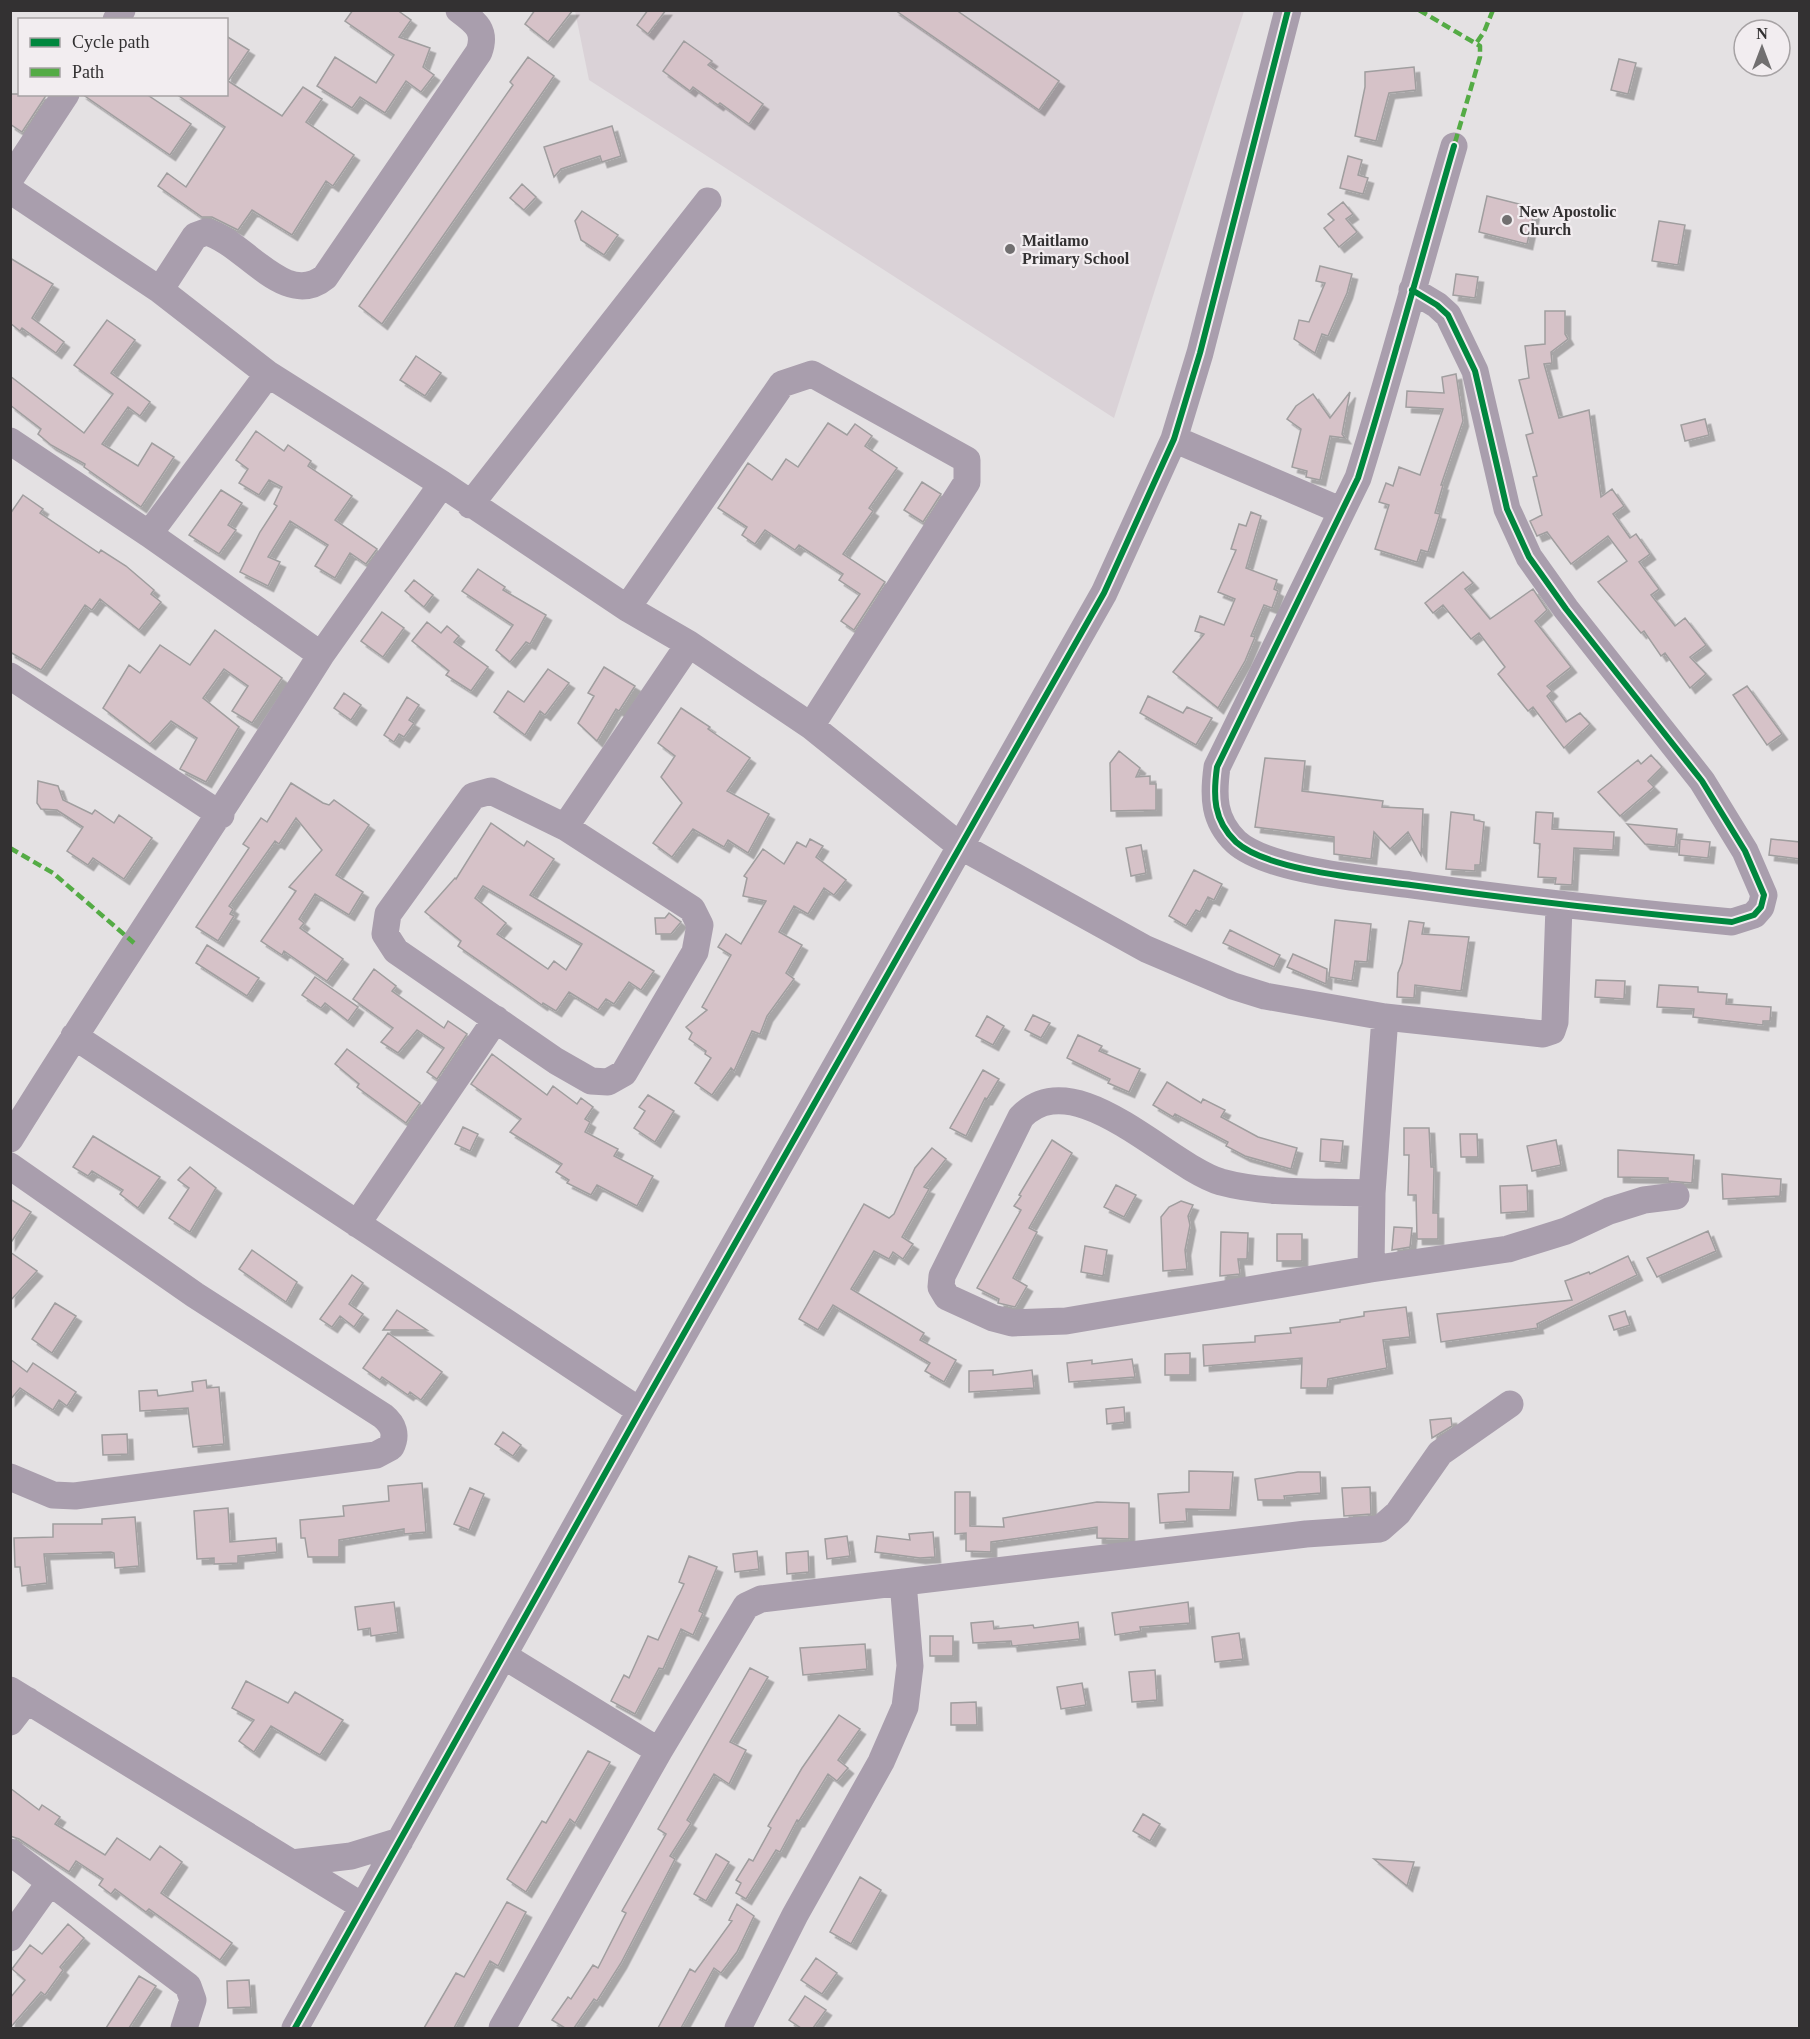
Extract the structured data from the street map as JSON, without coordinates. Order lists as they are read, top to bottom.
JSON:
{
  "places": ["New Apostolic Church", "Maitlamo Primary School"],
  "legend": ["Cycle path", "Path"],
  "north": "top"
}
